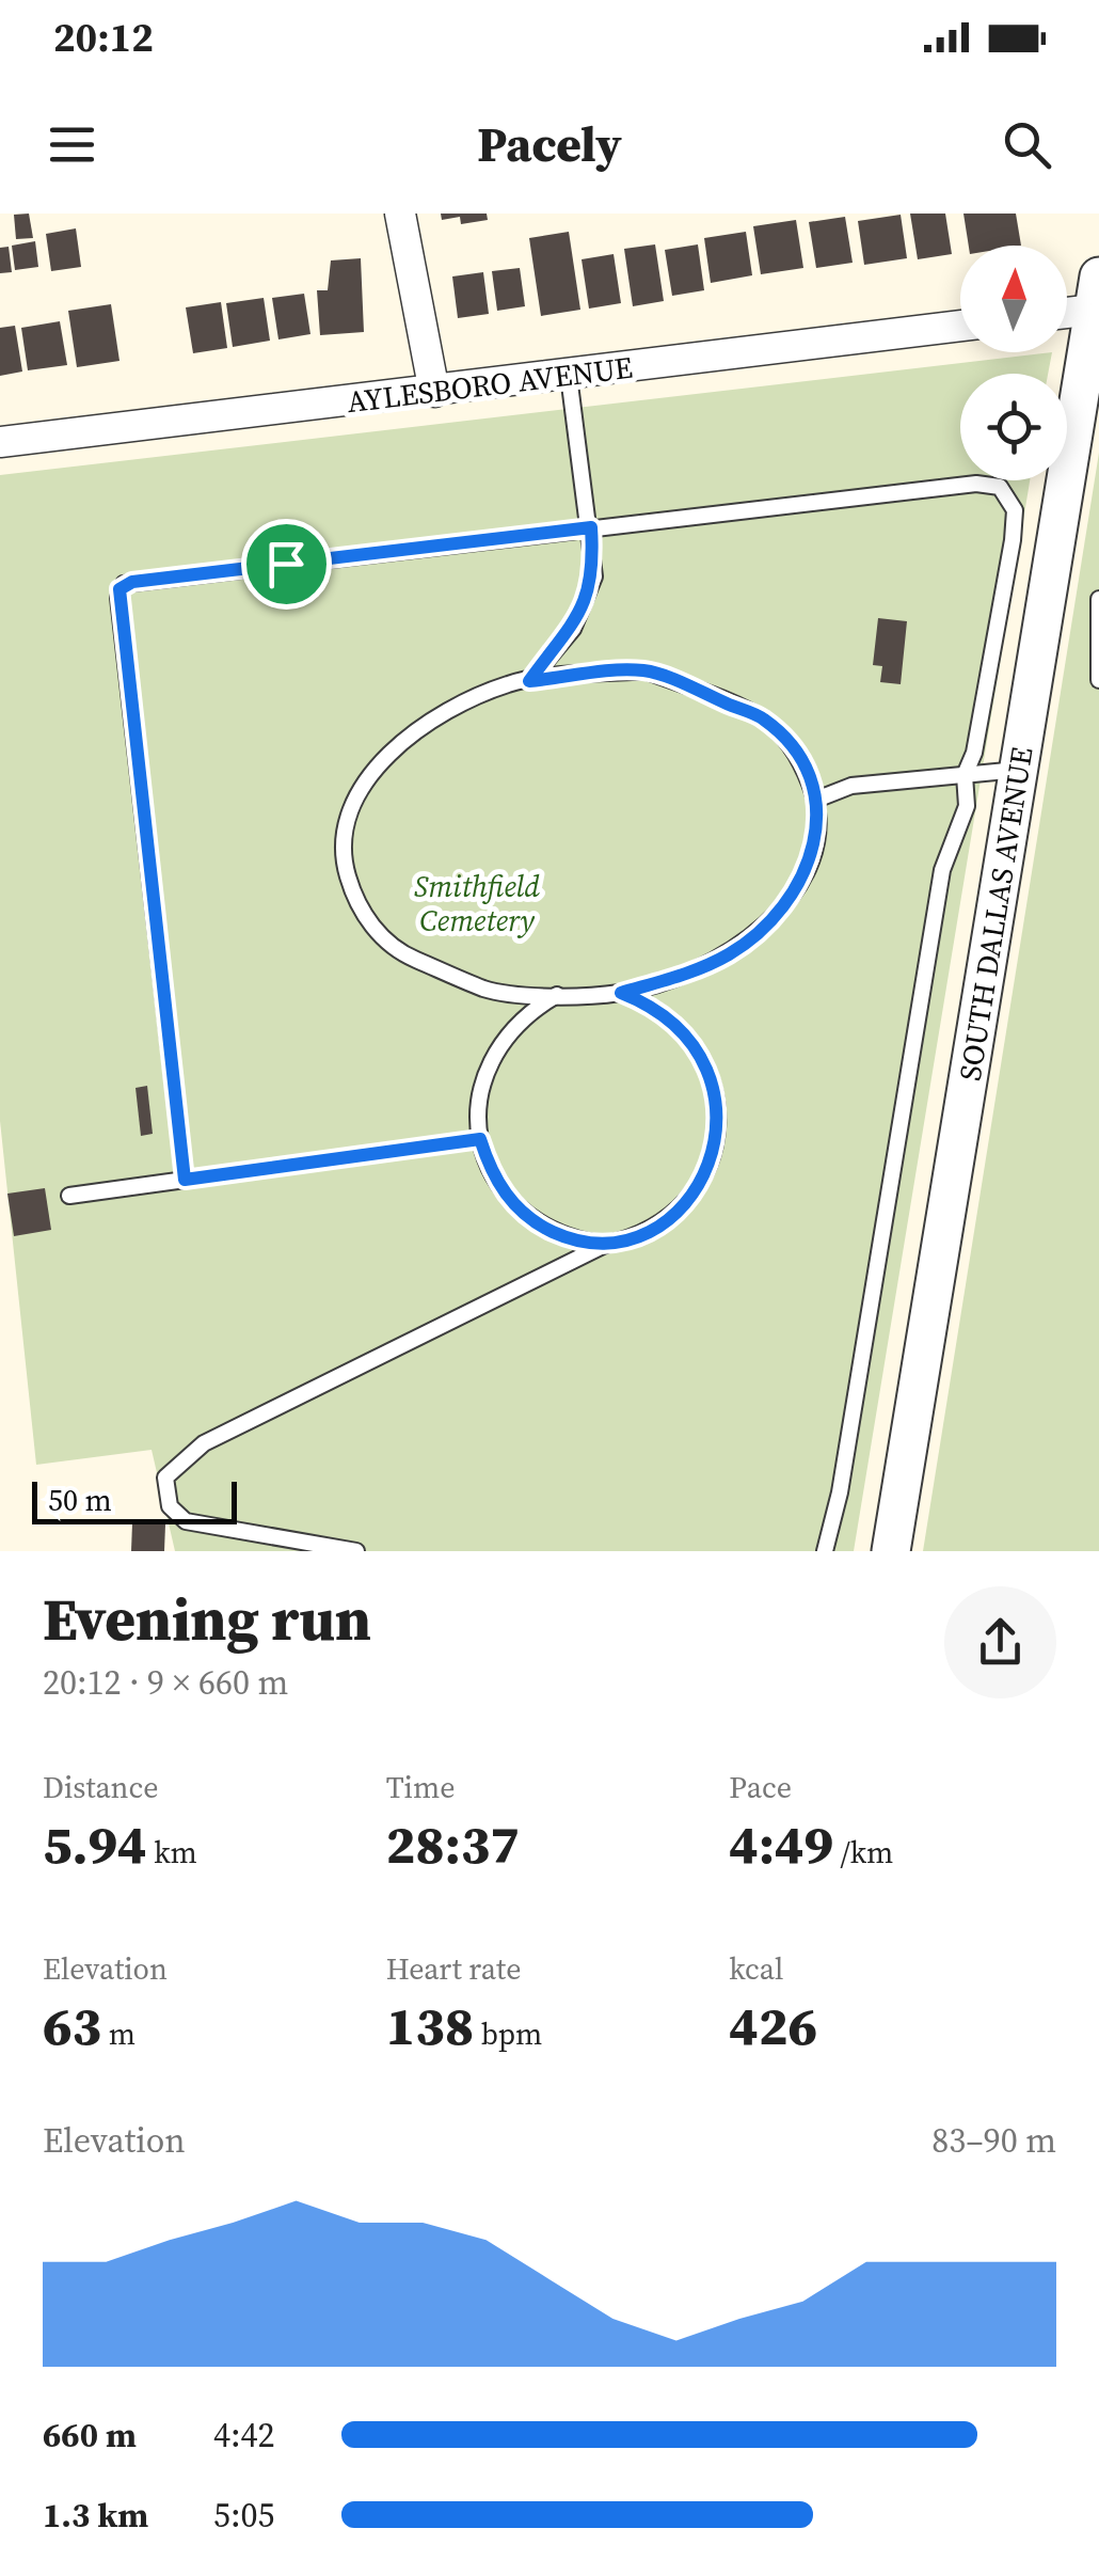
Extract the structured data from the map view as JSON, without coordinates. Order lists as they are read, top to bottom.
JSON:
{
  "streets": {
    "street": ["AYLESBORO AVENUE", "SOUTH DALLAS AVENUE"]
  },
  "parks": ["Smithfield Cemetery"],
  "scale_bar": "50 m",
  "north": "top",
  "page": {
    "status": "20:12",
    "header": "Pacely",
    "scale": "50 m",
    "heading": ["Evening run", "20:12 · 9 × 660 m"],
    "stats": [
      ["Distance", "5.94 km"],
      ["Time", "28:37"],
      ["Pace", "4:49 /km"],
      ["Elevation", "63 m"],
      ["Heart rate", "138 bpm"],
      ["kcal", "426"]
    ],
    "chart": ["Elevation", "83–90 m"],
    "list": [
      {
        "name": "660 m",
        "note": "4:42"
      },
      {
        "name": "1.3 km",
        "note": "5:05"
      }
    ]
  }
}
